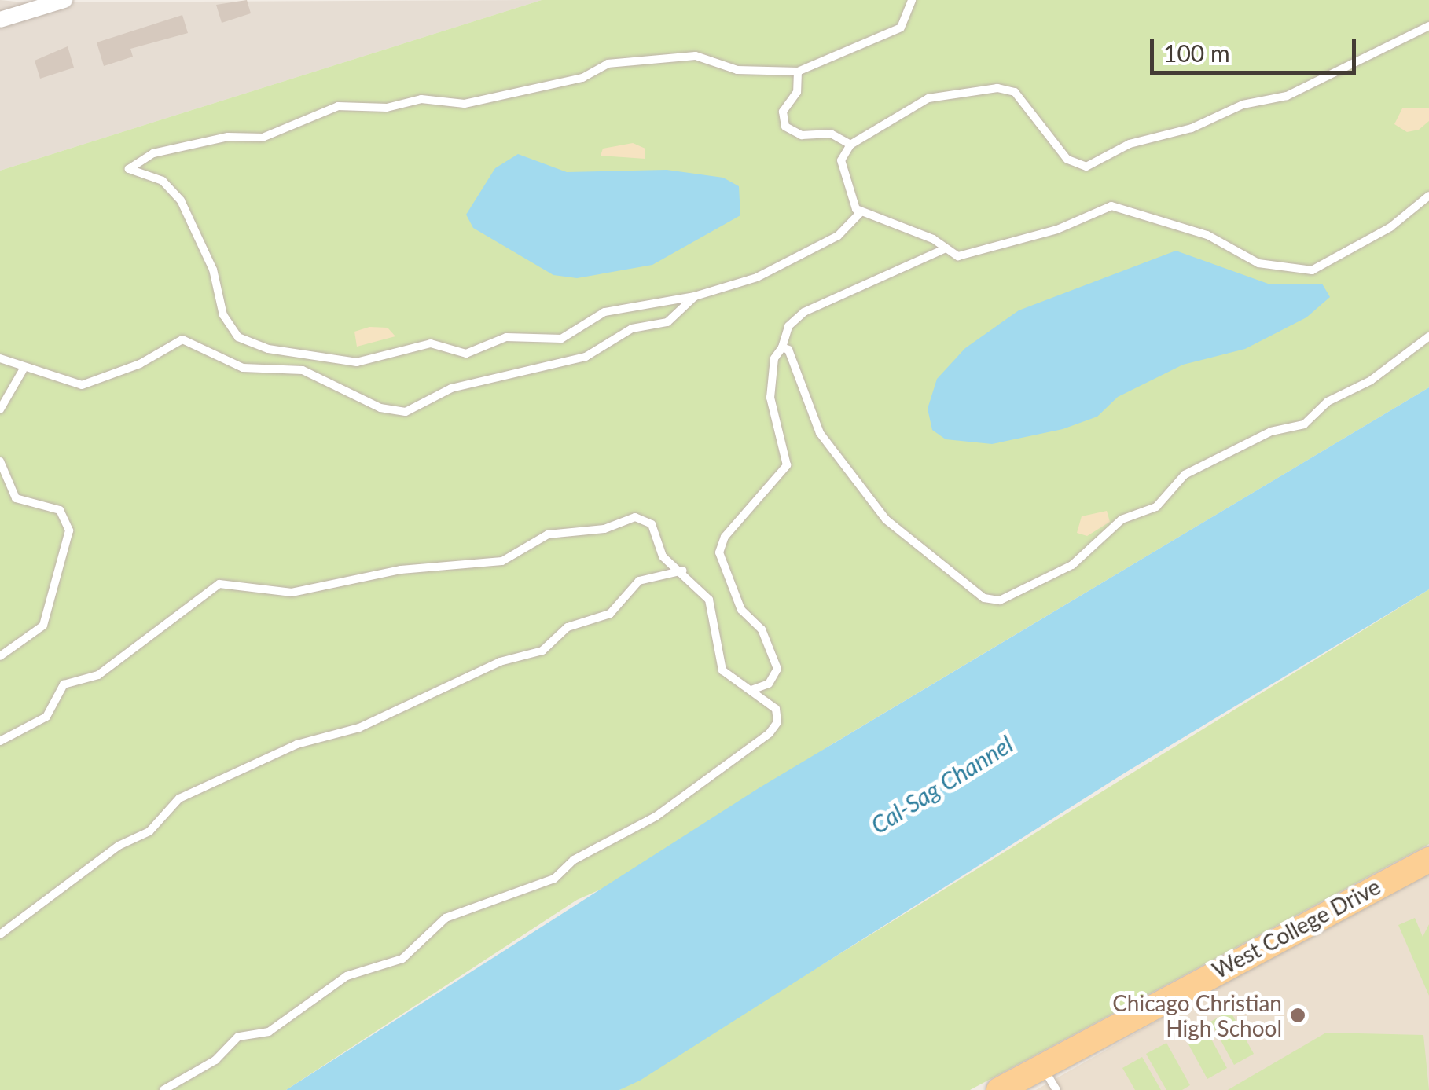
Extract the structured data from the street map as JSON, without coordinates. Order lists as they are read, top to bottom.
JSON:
{
  "streets": {
    "main road": ["West College Drive"]
  },
  "water": ["Cal-Sag Channel"],
  "places": ["Chicago Christian High School"],
  "scale_bar": "100 m"
}
